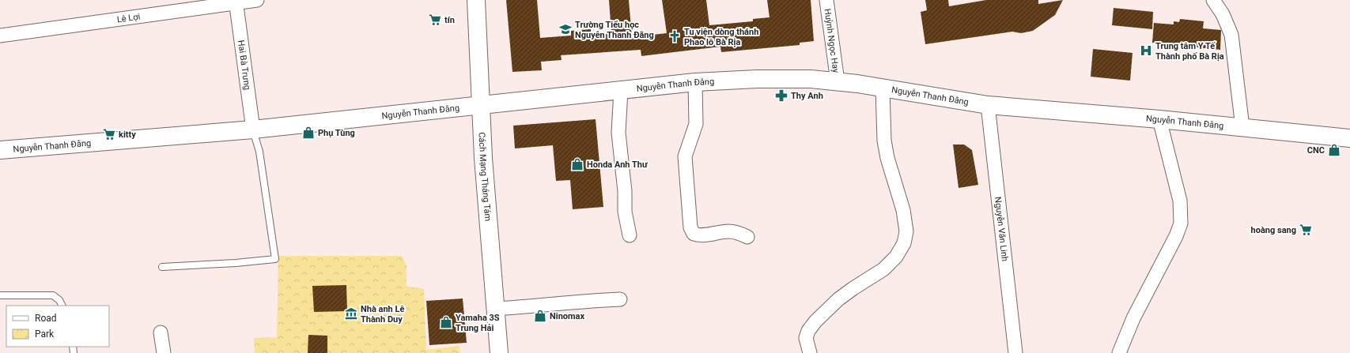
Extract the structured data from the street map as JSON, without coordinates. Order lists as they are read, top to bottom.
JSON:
{
  "streets": {
    "main road": ["Nguyễn Thanh Đằng", "Cách Mạng Tháng Tám"],
    "street": [
      "Lê Lợi",
      "Huỳnh Ngọc Hay",
      "Hai Bà Trưng",
      "Nguyễn Văn Linh"
    ]
  },
  "crossings": [
    ["Lê Lợi", "Hai Bà Trưng"],
    ["Huỳnh Ngọc Hay", "Nguyễn Thanh Đằng"],
    ["Hai Bà Trưng", "Nguyễn Thanh Đằng"],
    ["Nguyễn Thanh Đằng", "Cách Mạng Tháng Tám"],
    ["Nguyễn Thanh Đằng", "Nguyễn Văn Linh"]
  ],
  "places": {
    "supermarket": ["tín", "kitty", "hoàng sang"],
    "school or university": ["Trường Tiểu học Nguyễn Thanh Đằng"],
    "church": ["Tu viện dòng thánh Phao lô Bà Rịa"],
    "hospital": ["Trung tâm Y Tế Thành phố Bà Rịa"],
    "pharmacy": ["Thy Anh"],
    "shop": [
      "Phụ Tùng",
      "CNC",
      "Honda Anh Thư",
      "Ninomax",
      "Yamaha 3S Trung Hải"
    ],
    "museum": ["Nhà anh Lê Thành Duy"]
  },
  "legend": ["Road", "Park"]
}
